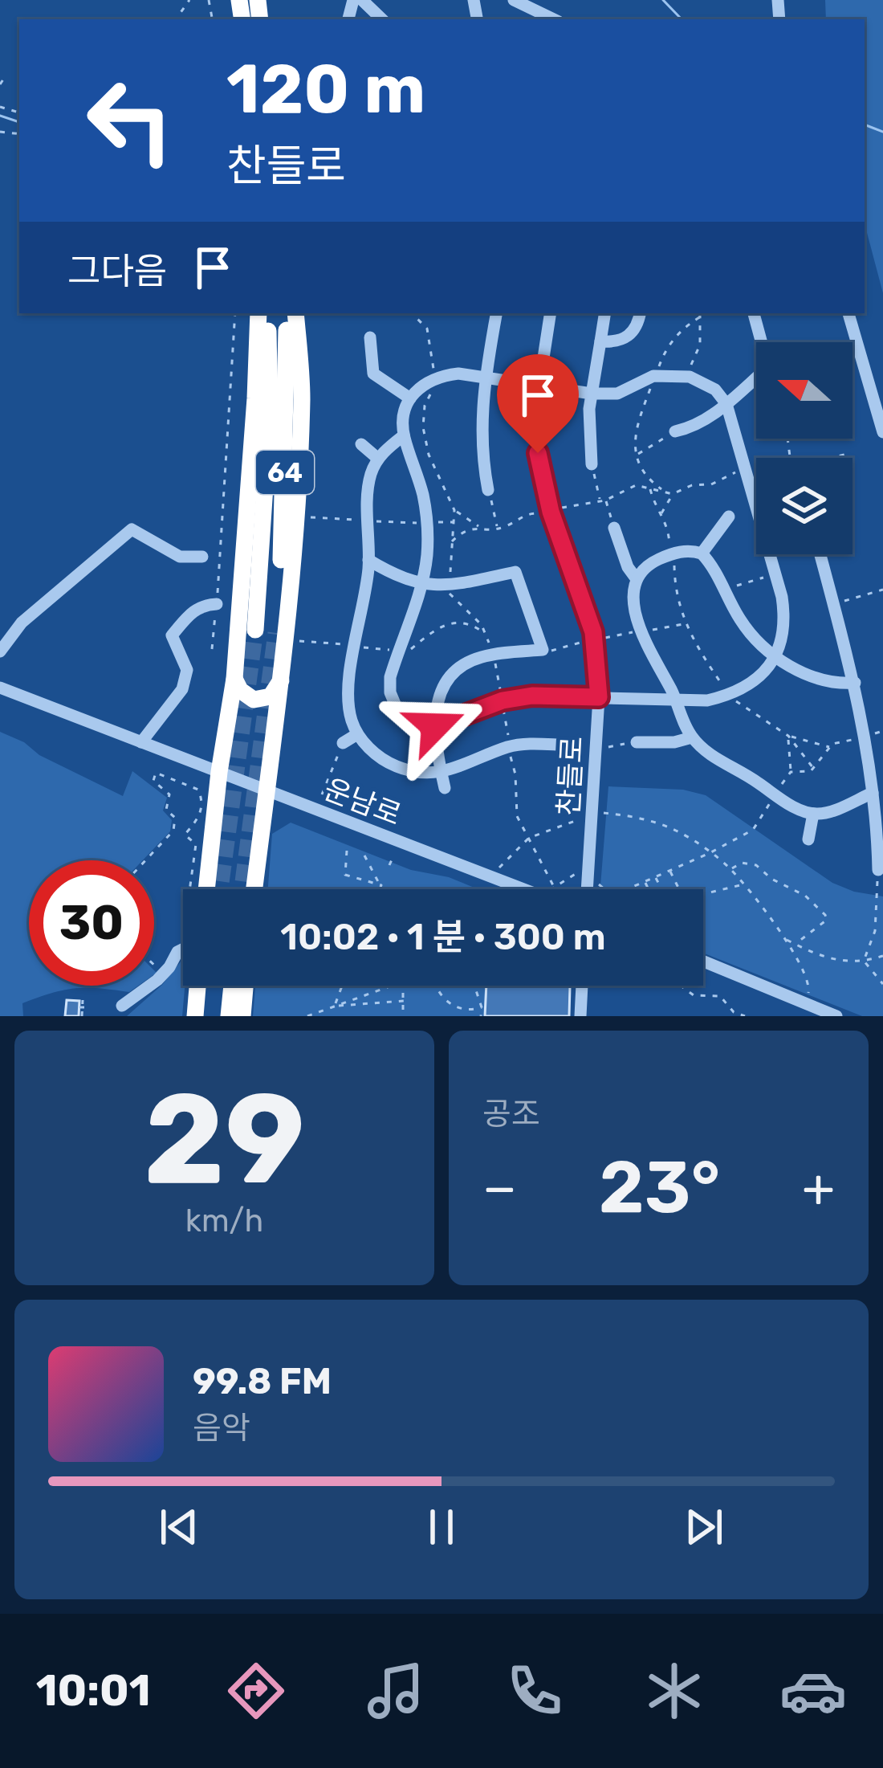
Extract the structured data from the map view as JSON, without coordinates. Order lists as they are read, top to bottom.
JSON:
{
  "streets": {
    "highway": ["64"],
    "street": ["찬들로", "운남로"]
  },
  "north": "left",
  "page": {
    "turn": ["120 m", "찬들로"],
    "then": "그다음",
    "limit": "30",
    "trip": "10:02 · 1 분 · 300 m",
    "tile": [
      ["29", "km/h"],
      "공조"
    ],
    "heat": ["−", "23°", "+"],
    "song": ["99.8 FM", "음악"],
    "tabs": "10:01"
  }
}
